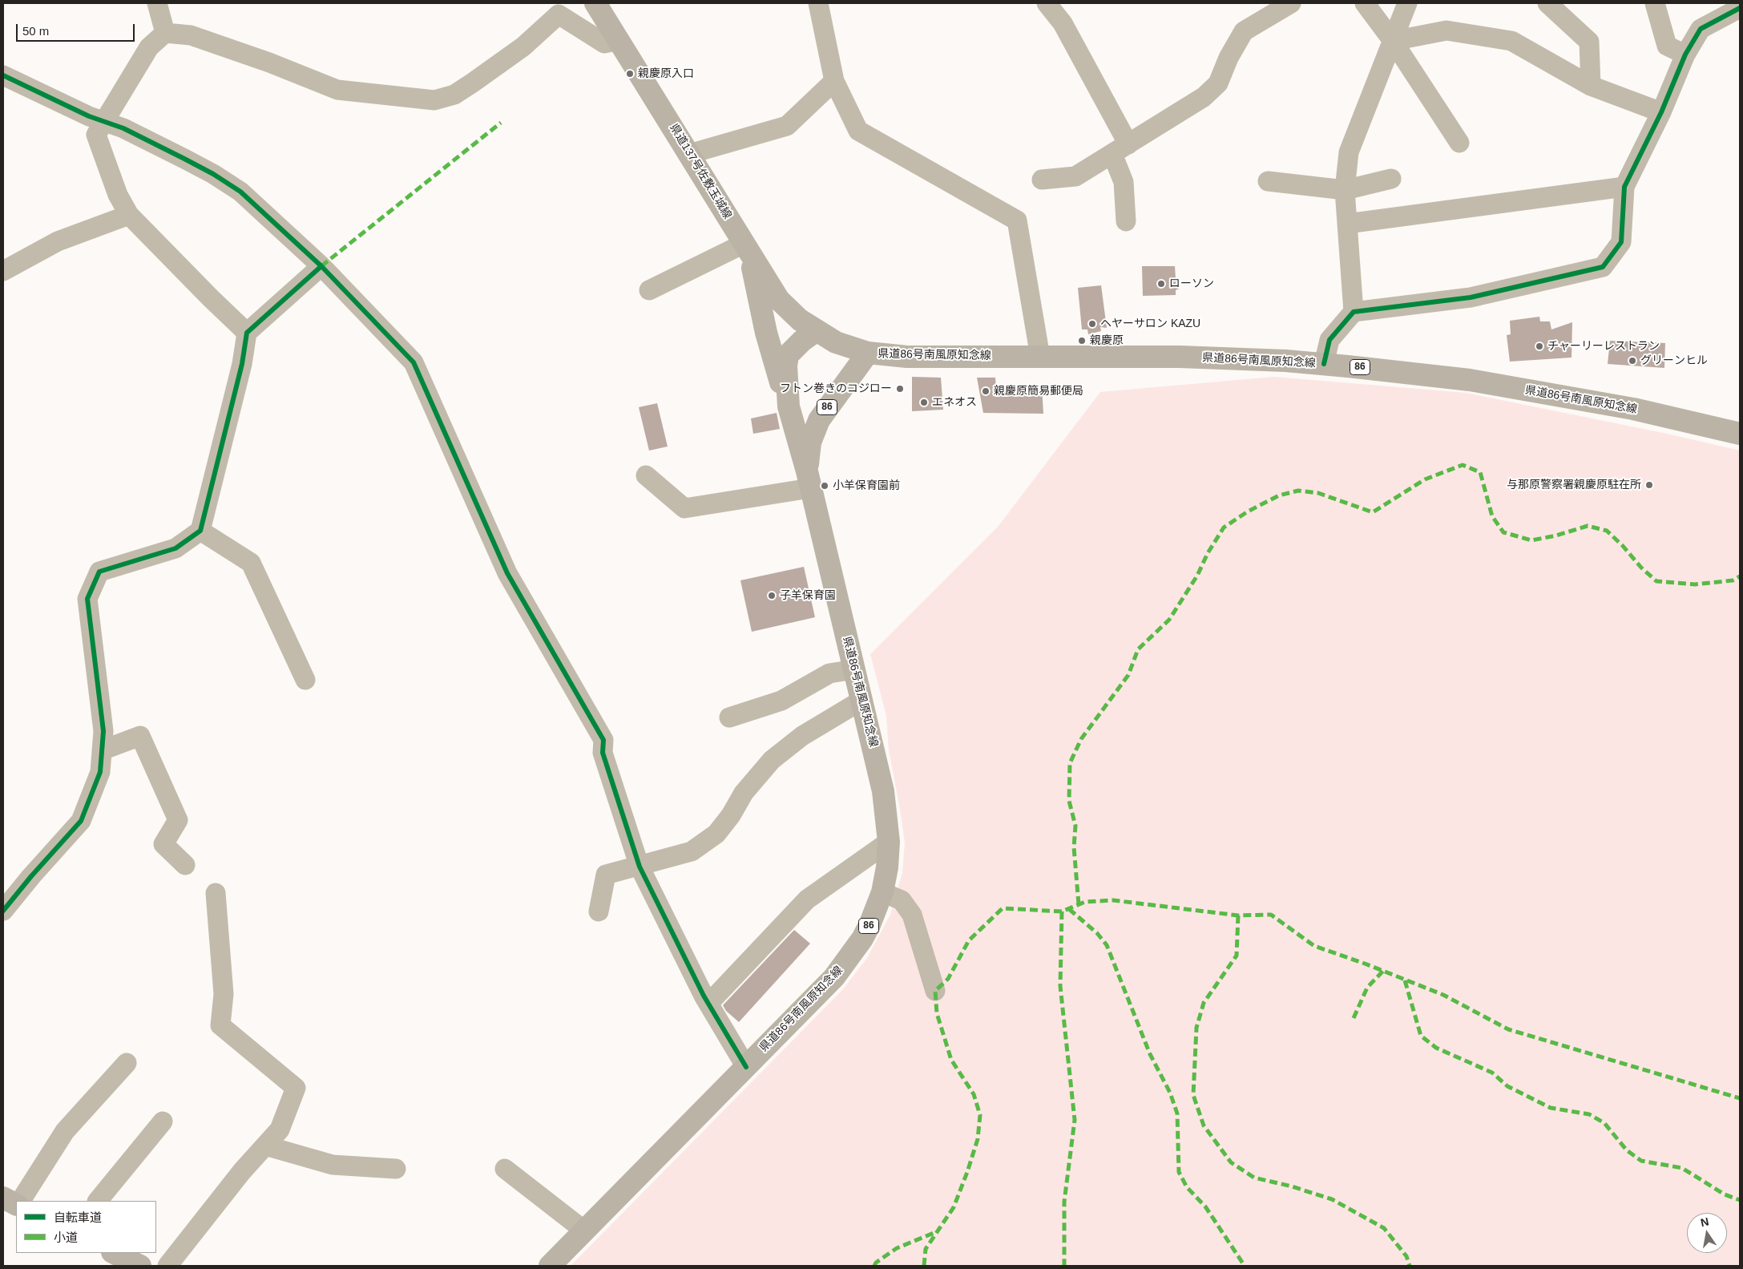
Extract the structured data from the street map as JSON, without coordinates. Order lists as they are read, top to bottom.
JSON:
{
  "streets": {
    "main road": ["県道137号佐敷玉城線", "県道86号南風原知念線", "86"]
  },
  "crossings": [
    ["県道137号佐敷玉城線", "県道86号南風原知念線"]
  ],
  "places": [
    "親慶原入口",
    "ローソン",
    "ヘヤーサロン KAZU",
    "親慶原",
    "チャーリーレストラン",
    "グリーンヒル",
    "フトン巻きのコジロー",
    "親慶原簡易郵便局",
    "エネオス",
    "与那原警察署親慶原駐在所",
    "小羊保育園前",
    "子羊保育園"
  ],
  "legend": ["自転車道", "小道"],
  "scale_bar": "50 m",
  "north": "top"
}
